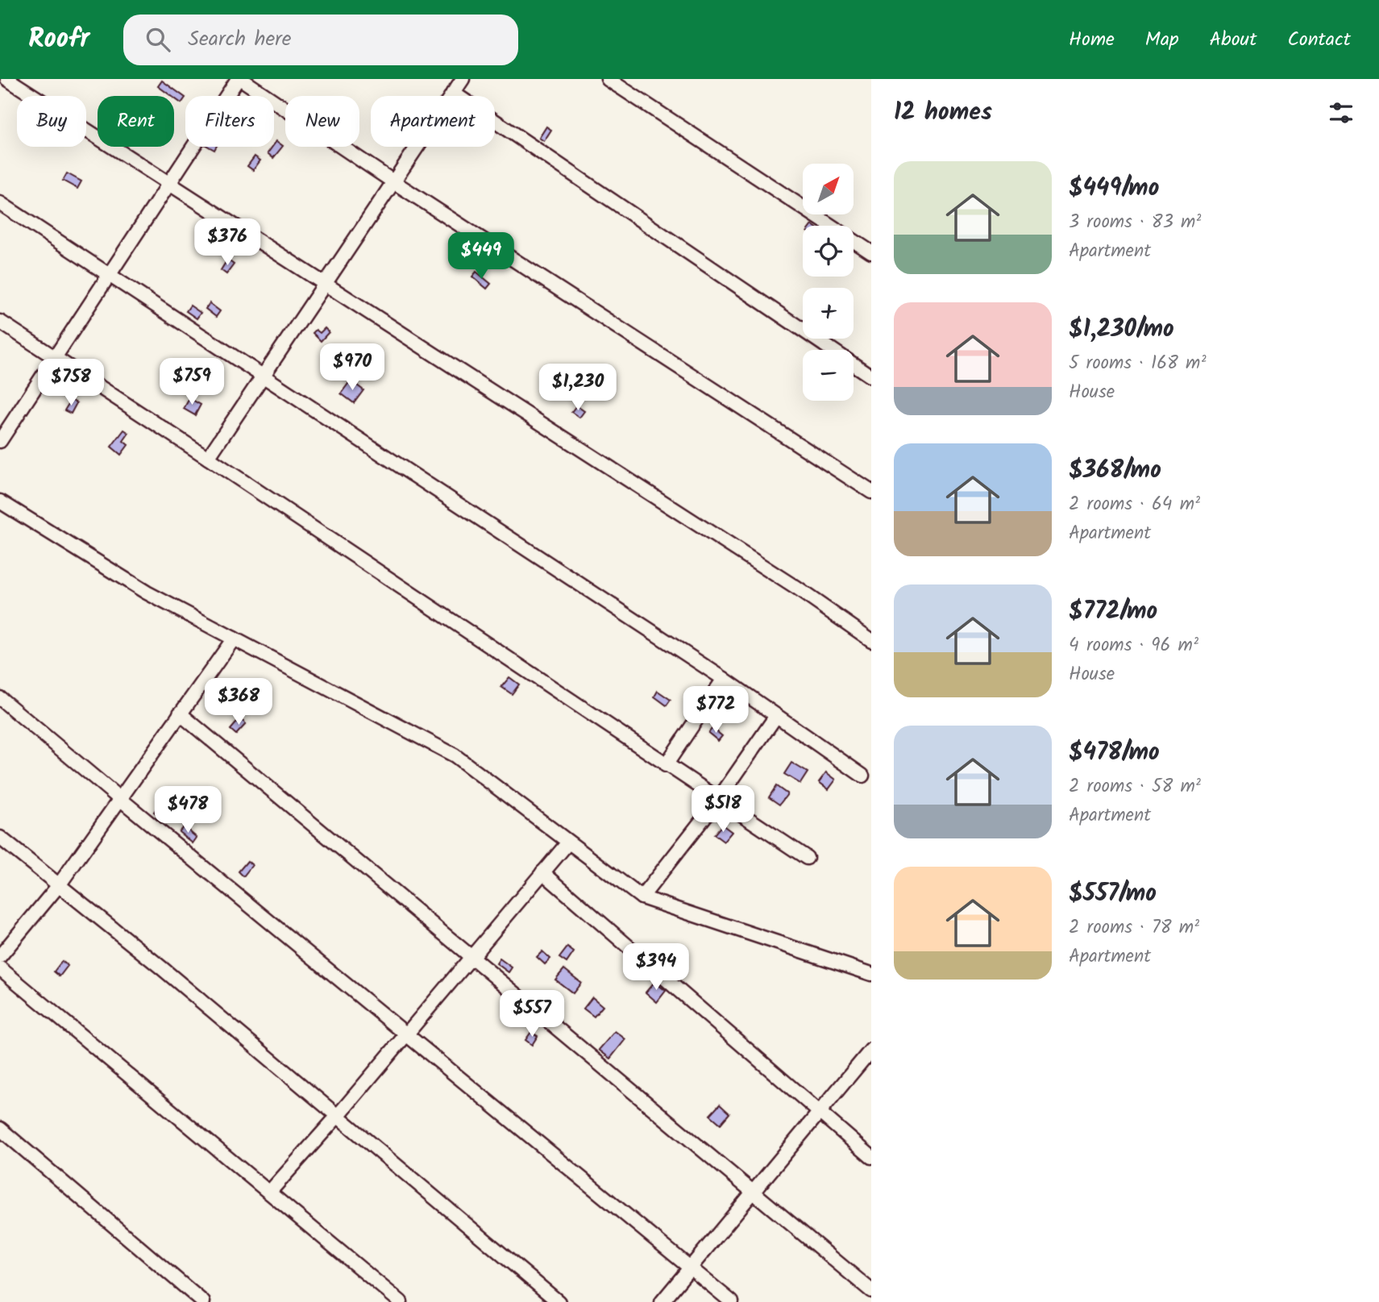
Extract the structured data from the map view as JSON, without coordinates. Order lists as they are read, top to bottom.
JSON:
{
  "north": "top right",
  "page": {
    "header": "Roofr",
    "search": "Search here",
    "nav": [
      "Home",
      "Map",
      "About",
      "Contact"
    ],
    "heading": "12 homes",
    "chip": [
      "Buy",
      "Rent",
      "Filters",
      "New",
      "Apartment"
    ],
    "list": [
      {
        "name": "$449/mo",
        "note": "3 rooms · 83 m² · Apartment"
      },
      {
        "name": "$1,230/mo",
        "note": "5 rooms · 168 m² · House"
      },
      {
        "name": "$368/mo",
        "note": "2 rooms · 64 m² · Apartment"
      },
      {
        "name": "$772/mo",
        "note": "4 rooms · 96 m² · House"
      },
      {
        "name": "$478/mo",
        "note": "2 rooms · 58 m² · Apartment"
      },
      {
        "name": "$557/mo",
        "note": "2 rooms · 78 m² · Apartment"
      }
    ],
    "map_buttons": ["+", "−"],
    "price": [
      "$376",
      "$449",
      "$970",
      "$759",
      "$758",
      "$1,230",
      "$368",
      "$772",
      "$518",
      "$478",
      "$394",
      "$557"
    ]
  }
}
